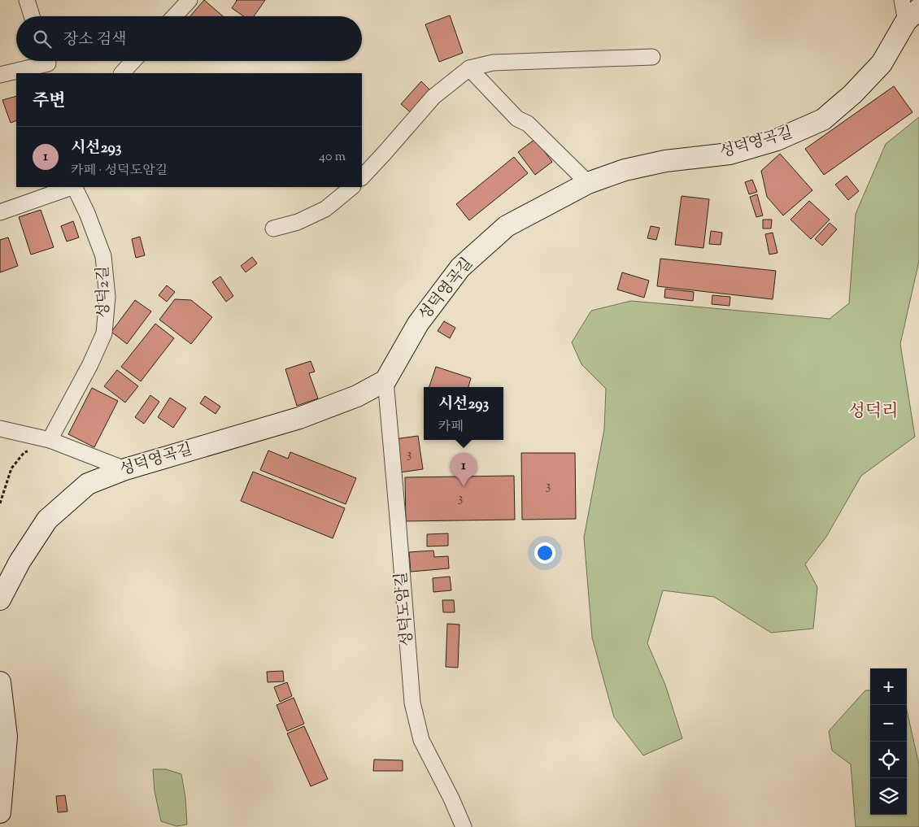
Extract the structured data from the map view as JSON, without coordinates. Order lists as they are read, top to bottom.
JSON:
{
  "streets": {
    "main road": ["성덕영곡길"],
    "street": ["성덕2길", "성덕도암길"]
  },
  "crossings": [
    ["성덕영곡길", "성덕도암길"]
  ],
  "districts": ["성덕리"],
  "house_numbers": ["3", "3", "3"],
  "page": {
    "search": "장소 검색",
    "heading": "주변",
    "list": [
      {
        "mark": "1",
        "name": "시선293",
        "note": "카페 · 성덕도암길",
        "value": "40 m"
      }
    ],
    "popup": ["시선293", "카페"],
    "pins": "1",
    "map_buttons": ["+", "−"]
  }
}
